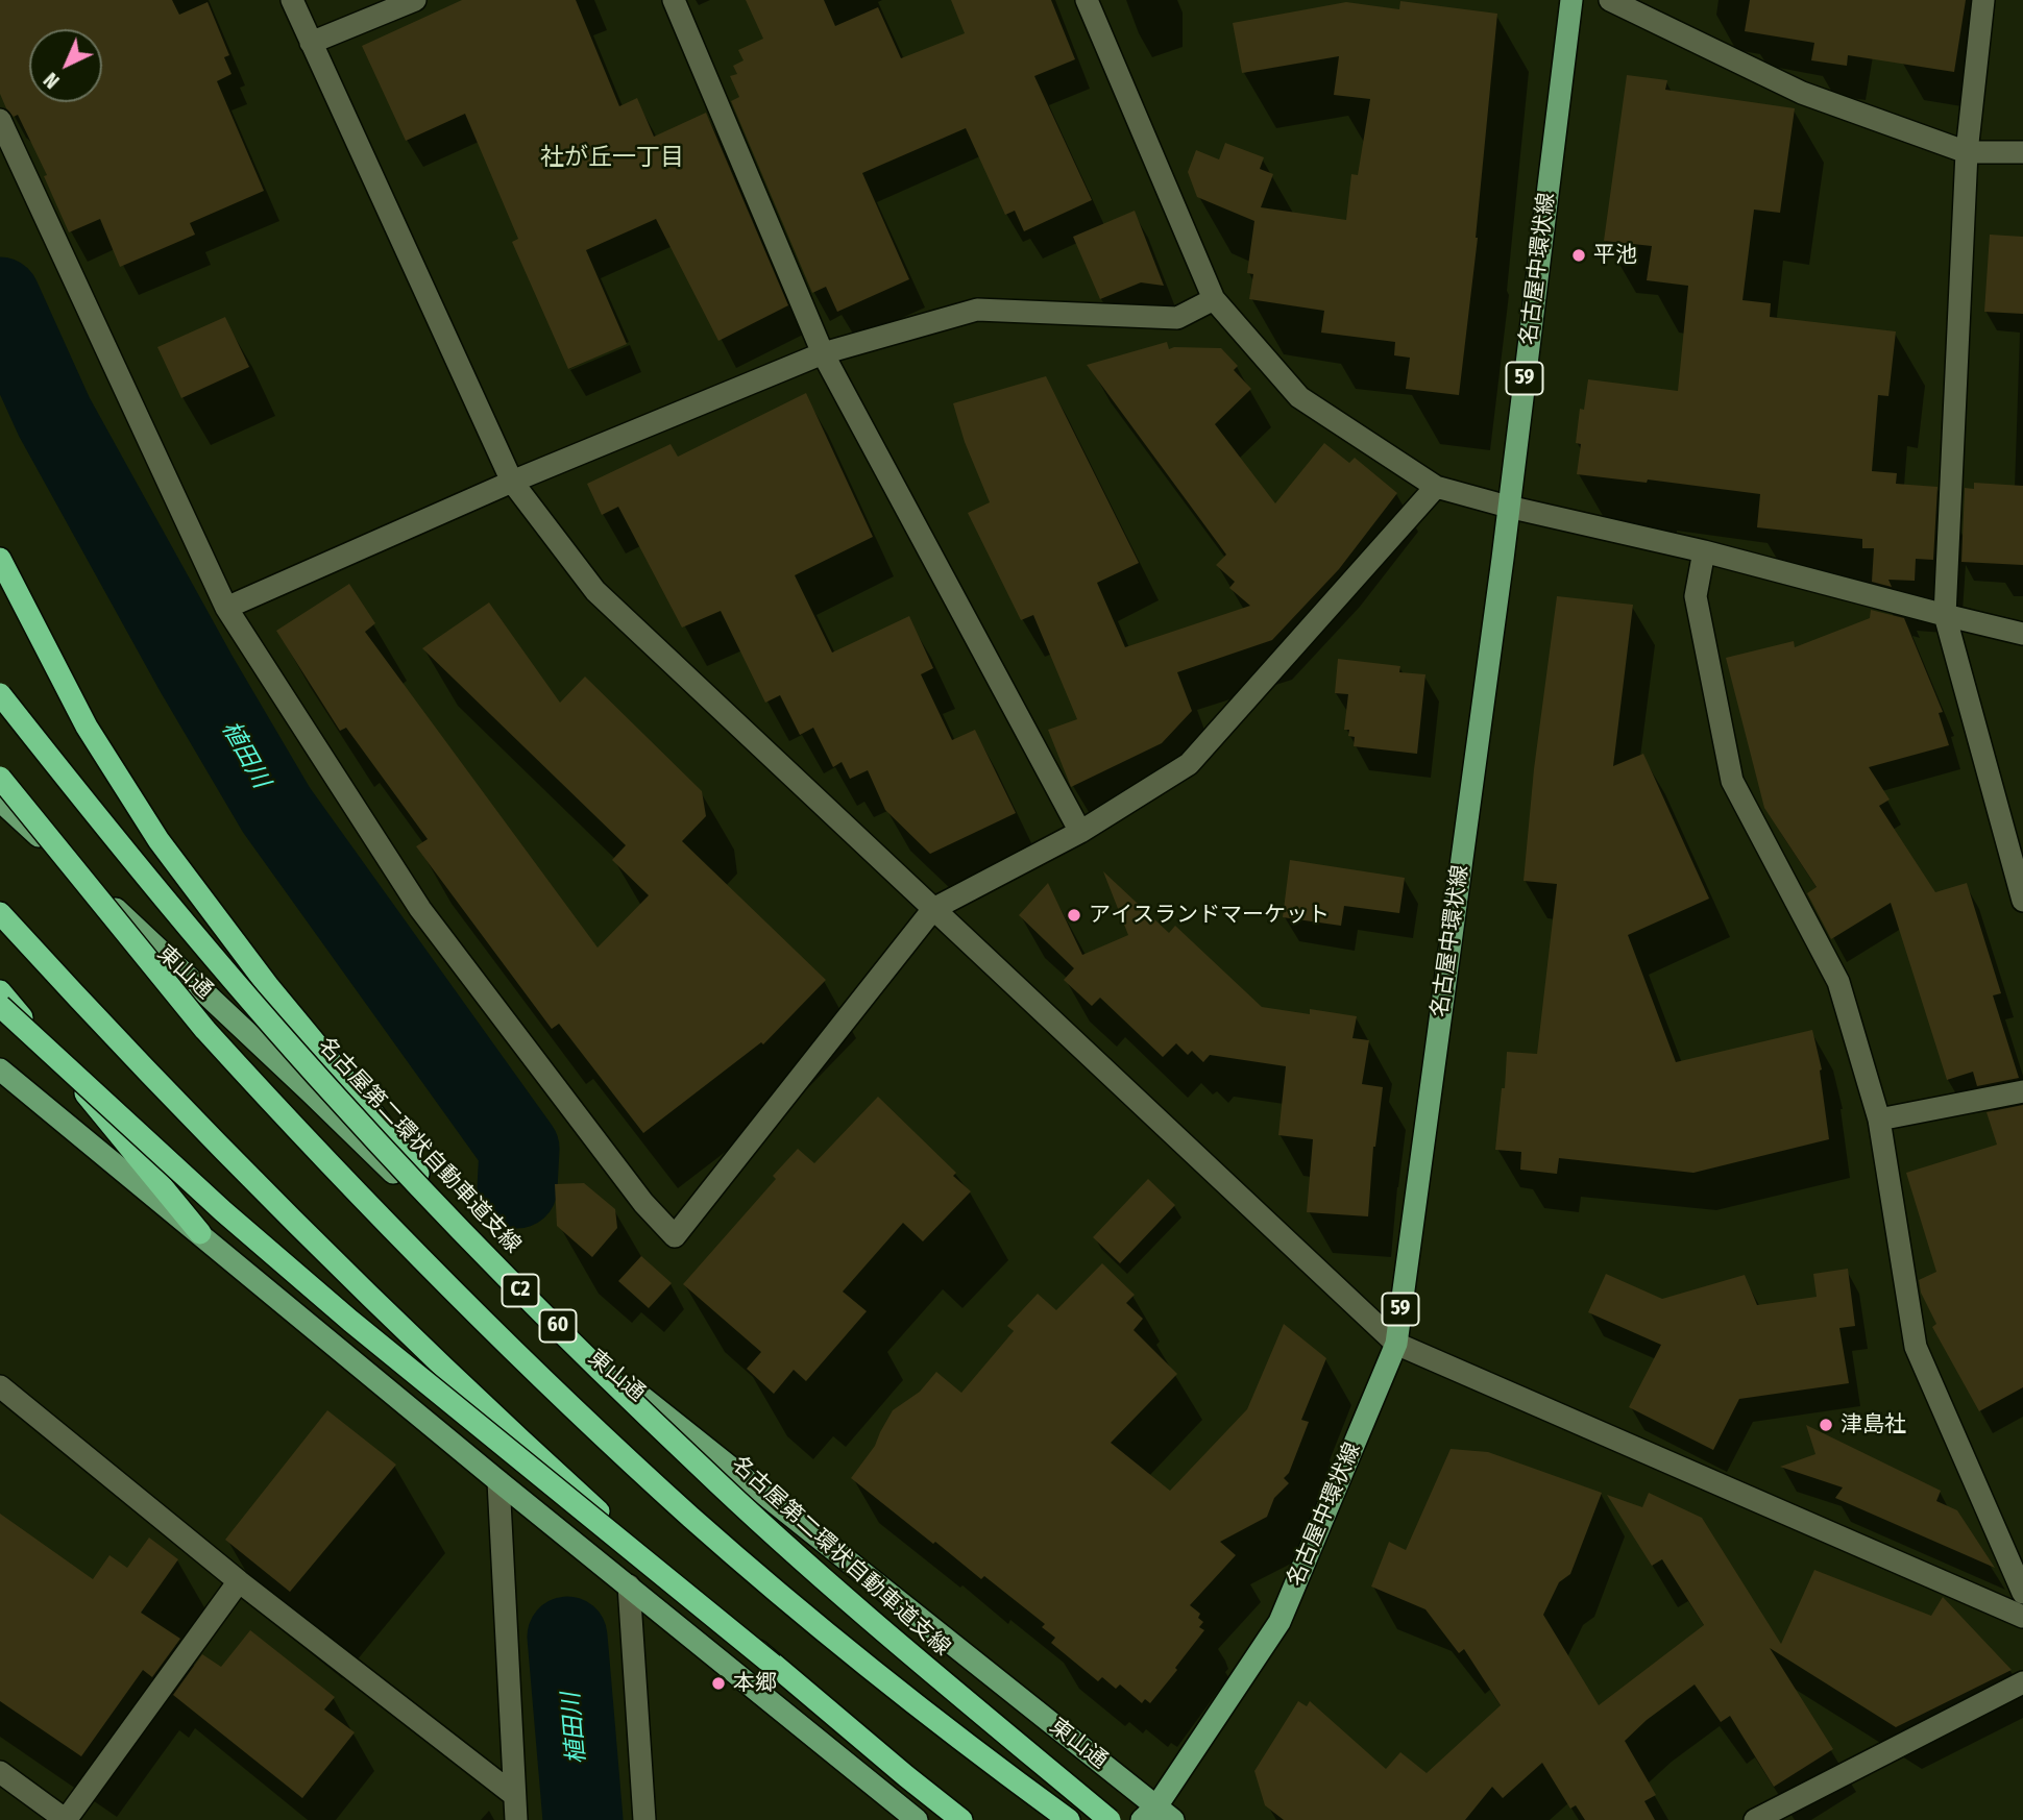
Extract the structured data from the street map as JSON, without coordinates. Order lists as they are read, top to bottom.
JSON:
{
  "streets": {
    "highway": ["名古屋第二環状自動車道支線", "C2"],
    "main road": [
      "名古屋中環状線",
      "59",
      "東山通",
      "60"
    ]
  },
  "crossings": [
    ["名古屋中環状線", "東山通"]
  ],
  "districts": ["社が丘一丁目"],
  "water": ["植田川"],
  "places": [
    "平池",
    "アイスランドマーケット",
    "津島社",
    "本郷"
  ],
  "north": "bottom left"
}
